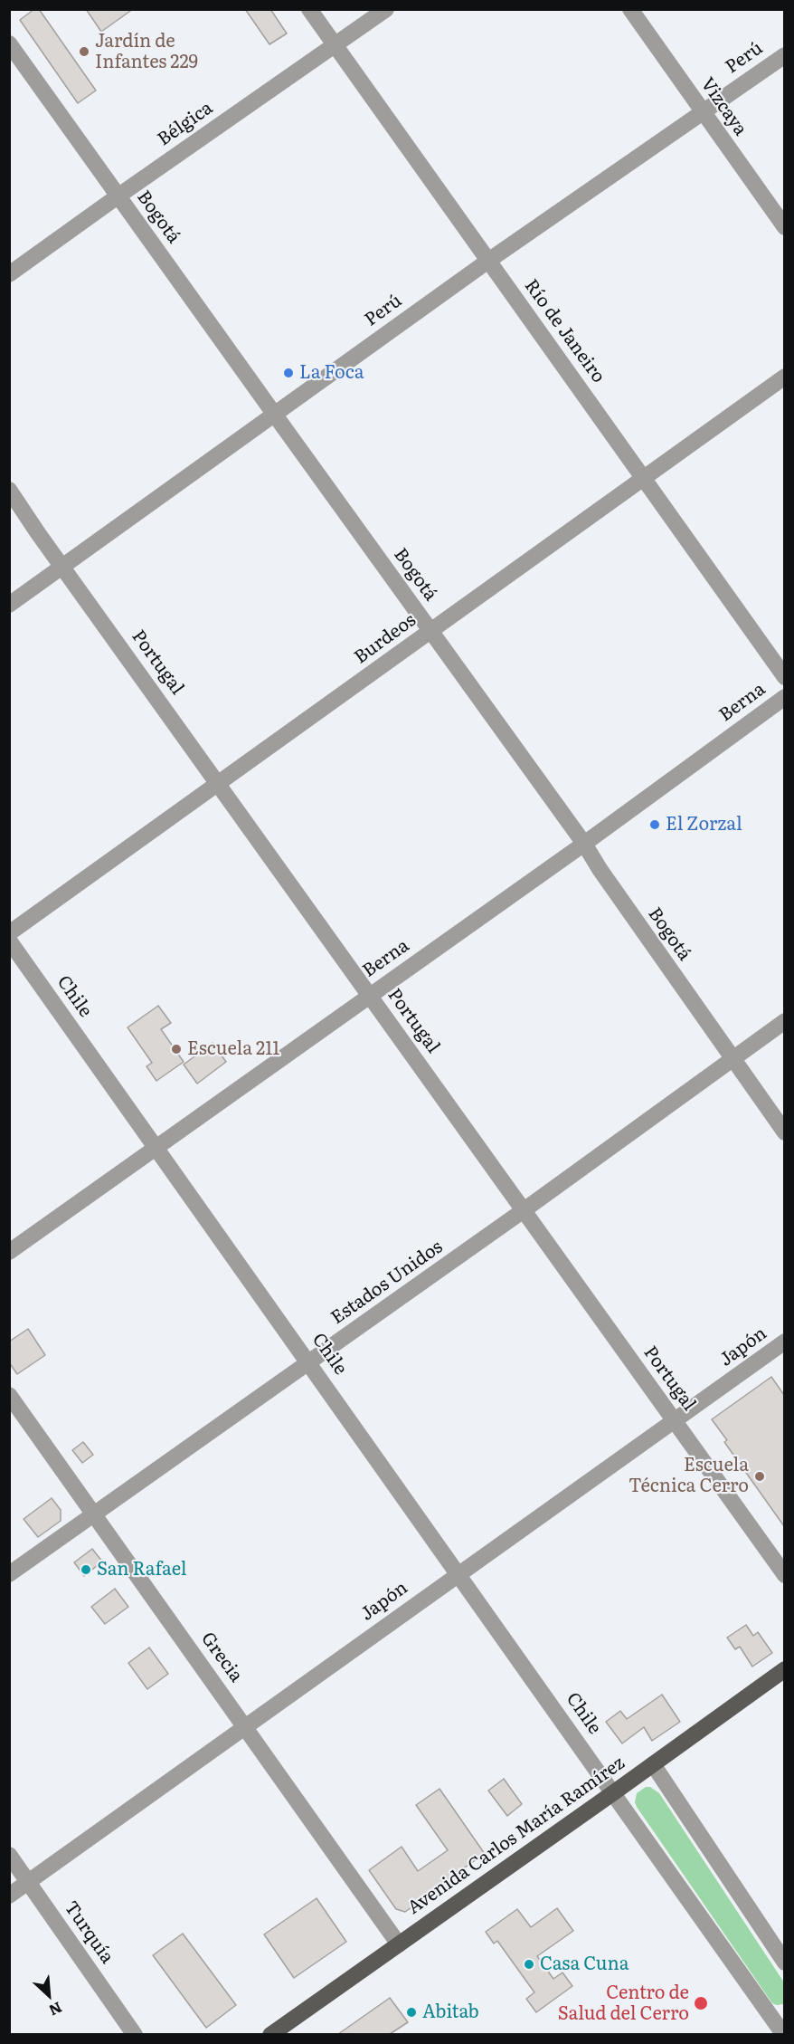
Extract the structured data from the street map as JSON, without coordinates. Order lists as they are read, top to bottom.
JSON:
{
  "streets": {
    "main road": ["Avenida Carlos María Ramírez"],
    "street": [
      "Perú",
      "Vizcaya",
      "Bélgica",
      "Bogotá",
      "Río de Janeiro",
      "Burdeos",
      "Portugal",
      "Berna",
      "Chile",
      "Estados Unidos",
      "Japón",
      "Grecia",
      "Turquía"
    ]
  },
  "crossings": [
    ["Perú", "Vizcaya"],
    ["Perú", "Bogotá"],
    ["Perú", "Río de Janeiro"],
    ["Perú", "Portugal"],
    ["Bélgica", "Bogotá"],
    ["Bélgica", "Río de Janeiro"],
    ["Bogotá", "Burdeos"],
    ["Bogotá", "Berna"],
    ["Bogotá", "Estados Unidos"],
    ["Río de Janeiro", "Burdeos"],
    ["Burdeos", "Portugal"],
    ["Portugal", "Berna"],
    ["Portugal", "Estados Unidos"],
    ["Portugal", "Japón"],
    ["Berna", "Chile"],
    ["Chile", "Estados Unidos"],
    ["Chile", "Japón"],
    ["Chile", "Avenida Carlos María Ramírez"],
    ["Estados Unidos", "Grecia"],
    ["Japón", "Grecia"],
    ["Japón", "Turquía"],
    ["Grecia", "Avenida Carlos María Ramírez"]
  ],
  "places": [
    "Jardín de Infantes 229",
    "La Foca",
    "El Zorzal",
    "Escuela 211",
    "Escuela Técnica Cerro",
    "San Rafael",
    "Casa Cuna",
    "Centro de Salud del Cerro",
    "Abitab"
  ],
  "north": "bottom right"
}
